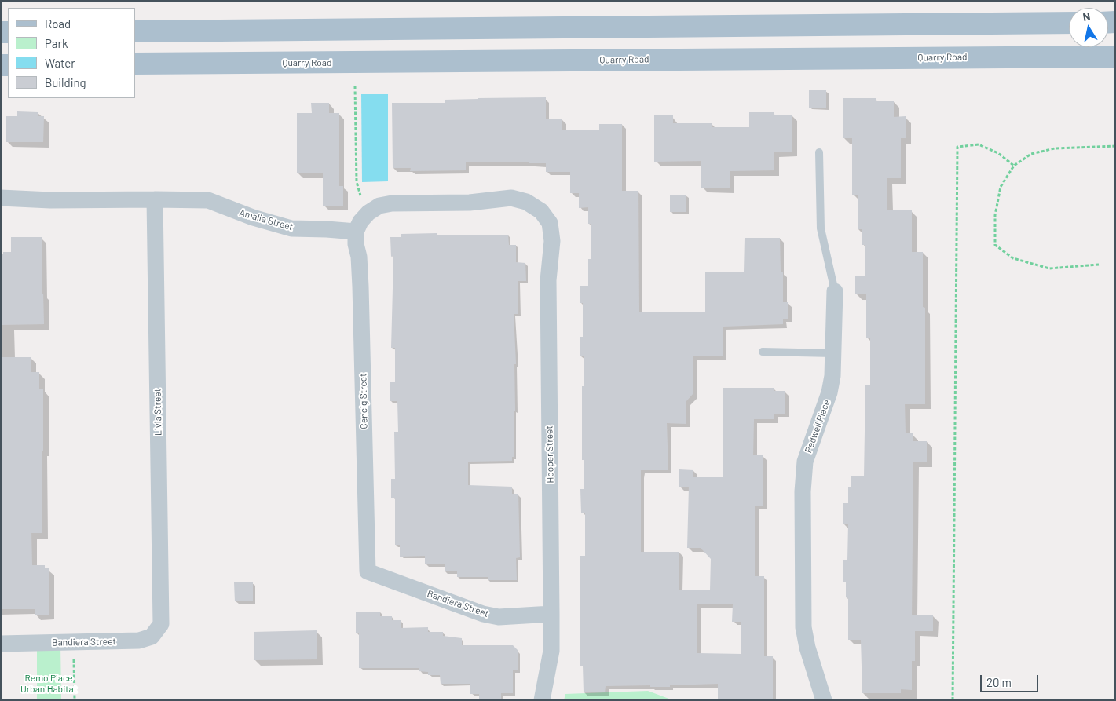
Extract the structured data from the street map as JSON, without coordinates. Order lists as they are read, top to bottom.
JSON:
{
  "streets": {
    "main road": ["Quarry Road"],
    "street": [
      "Amalia Street",
      "Cencig Street",
      "Livia Street",
      "Pedwell Place",
      "Hooper Street",
      "Bandiera Street"
    ]
  },
  "crossings": [
    ["Amalia Street", "Cencig Street"],
    ["Amalia Street", "Livia Street"],
    ["Cencig Street", "Bandiera Street"],
    ["Livia Street", "Bandiera Street"],
    ["Hooper Street", "Bandiera Street"]
  ],
  "parks": ["Remo Place Urban Habitat"],
  "legend": [
    "Road",
    "Park",
    "Water",
    "Building"
  ],
  "scale_bar": "20 m",
  "north": "top"
}
